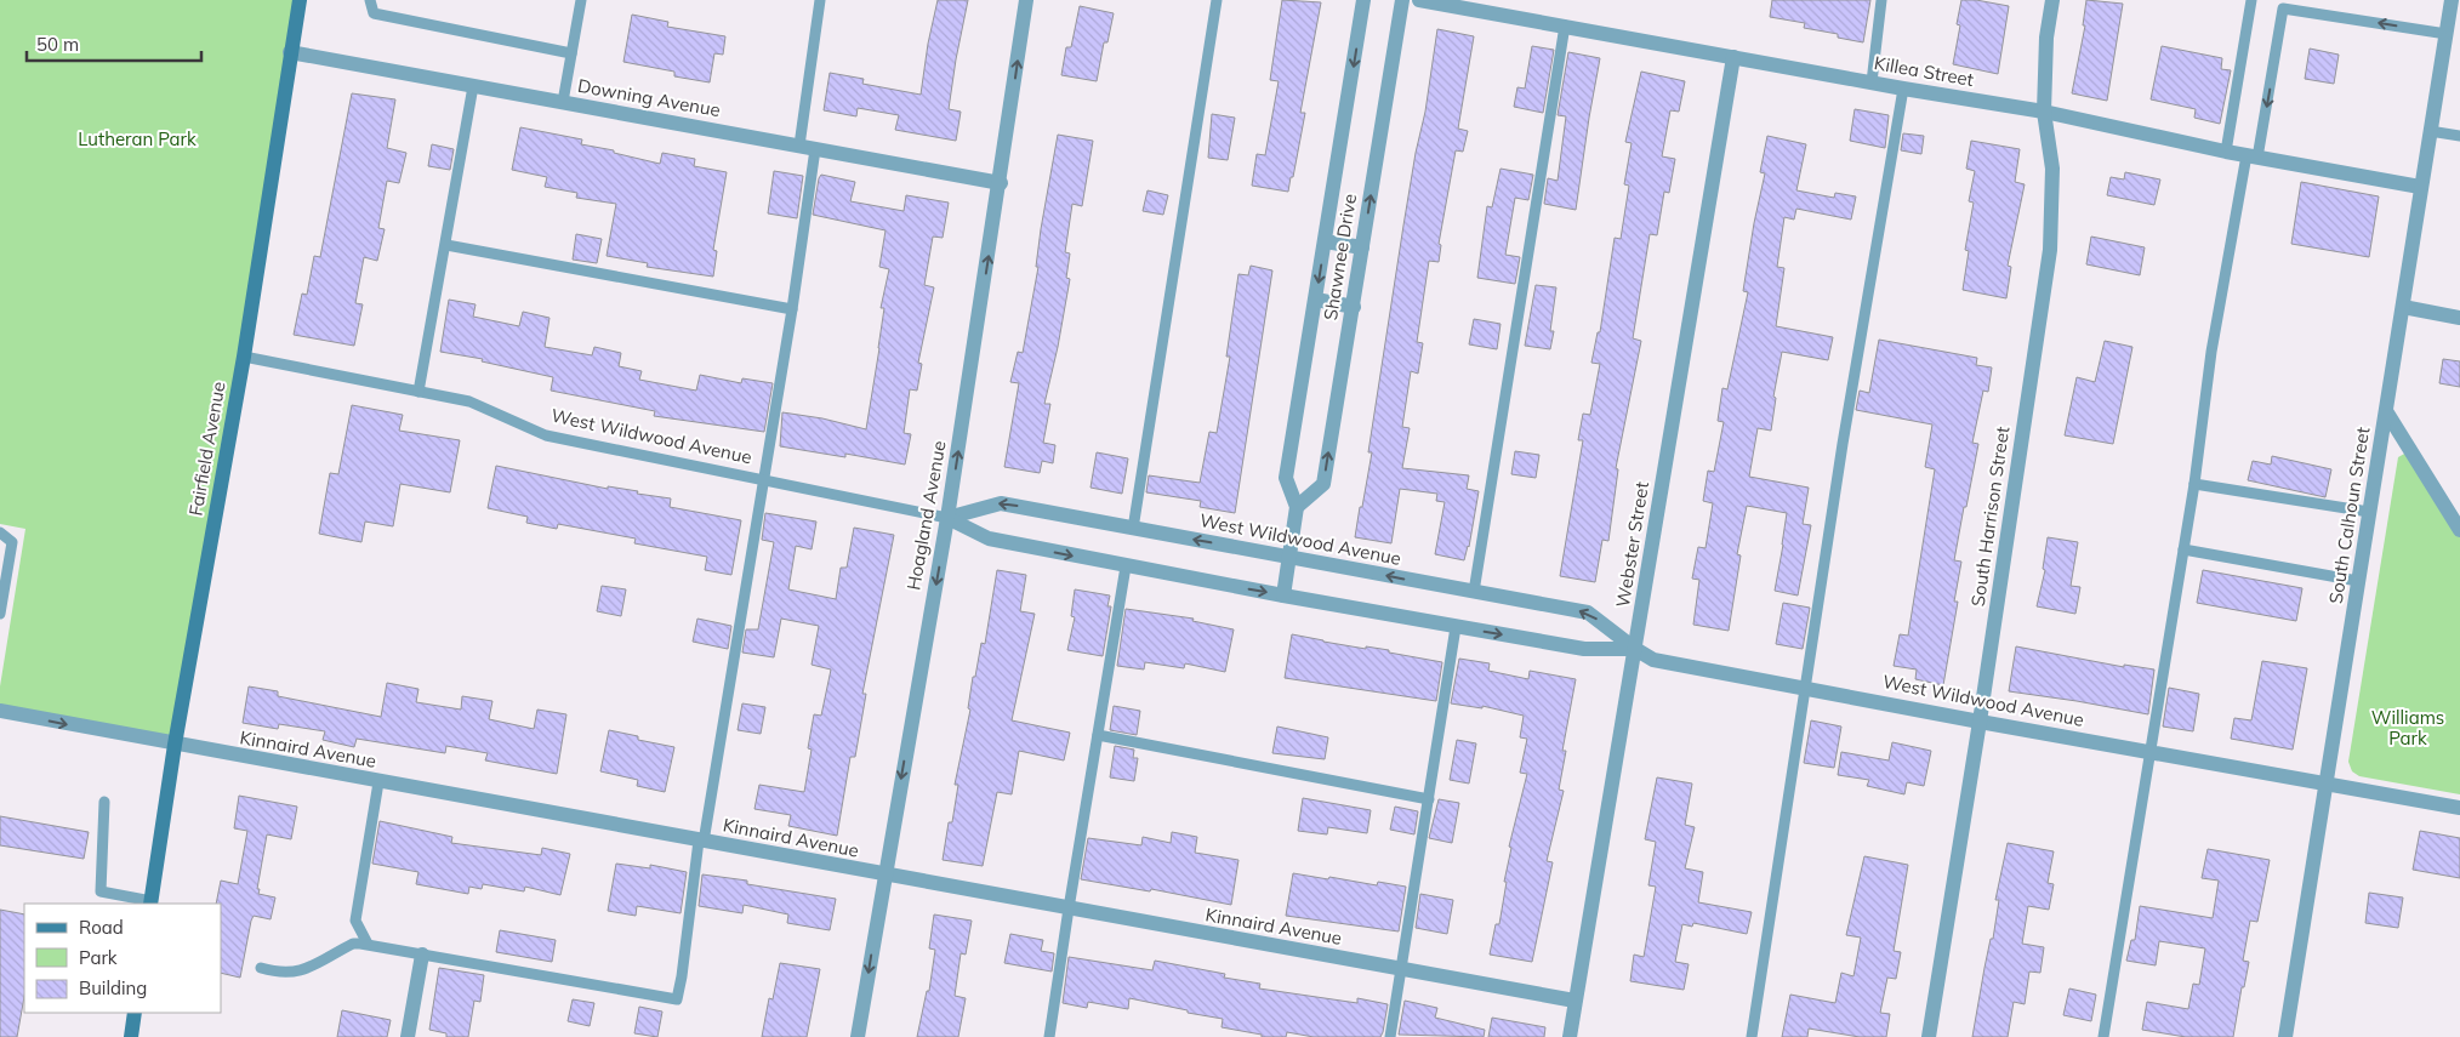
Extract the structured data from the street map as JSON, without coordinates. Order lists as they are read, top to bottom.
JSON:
{
  "streets": {
    "main road": ["Fairfield Avenue"],
    "street": [
      "Killea Street",
      "Downing Avenue",
      "Shawnee Drive",
      "West Wildwood Avenue",
      "Hoagland Avenue",
      "South Calhoun Street",
      "South Harrison Street",
      "Webster Street",
      "Kinnaird Avenue"
    ]
  },
  "crossings": [
    ["Killea Street", "South Calhoun Street"],
    ["Killea Street", "South Harrison Street"],
    ["Killea Street", "Webster Street"],
    ["Downing Avenue", "Fairfield Avenue"],
    ["Downing Avenue", "Hoagland Avenue"],
    ["Shawnee Drive", "West Wildwood Avenue"],
    ["West Wildwood Avenue", "Fairfield Avenue"],
    ["West Wildwood Avenue", "Hoagland Avenue"],
    ["West Wildwood Avenue", "South Calhoun Street"],
    ["West Wildwood Avenue", "South Harrison Street"],
    ["West Wildwood Avenue", "Webster Street"],
    ["Fairfield Avenue", "Kinnaird Avenue"],
    ["Hoagland Avenue", "Kinnaird Avenue"],
    ["Webster Street", "Kinnaird Avenue"]
  ],
  "parks": ["Lutheran Park", "Williams Park"],
  "legend": ["Road", "Park", "Building"],
  "scale_bar": "50 m"
}
